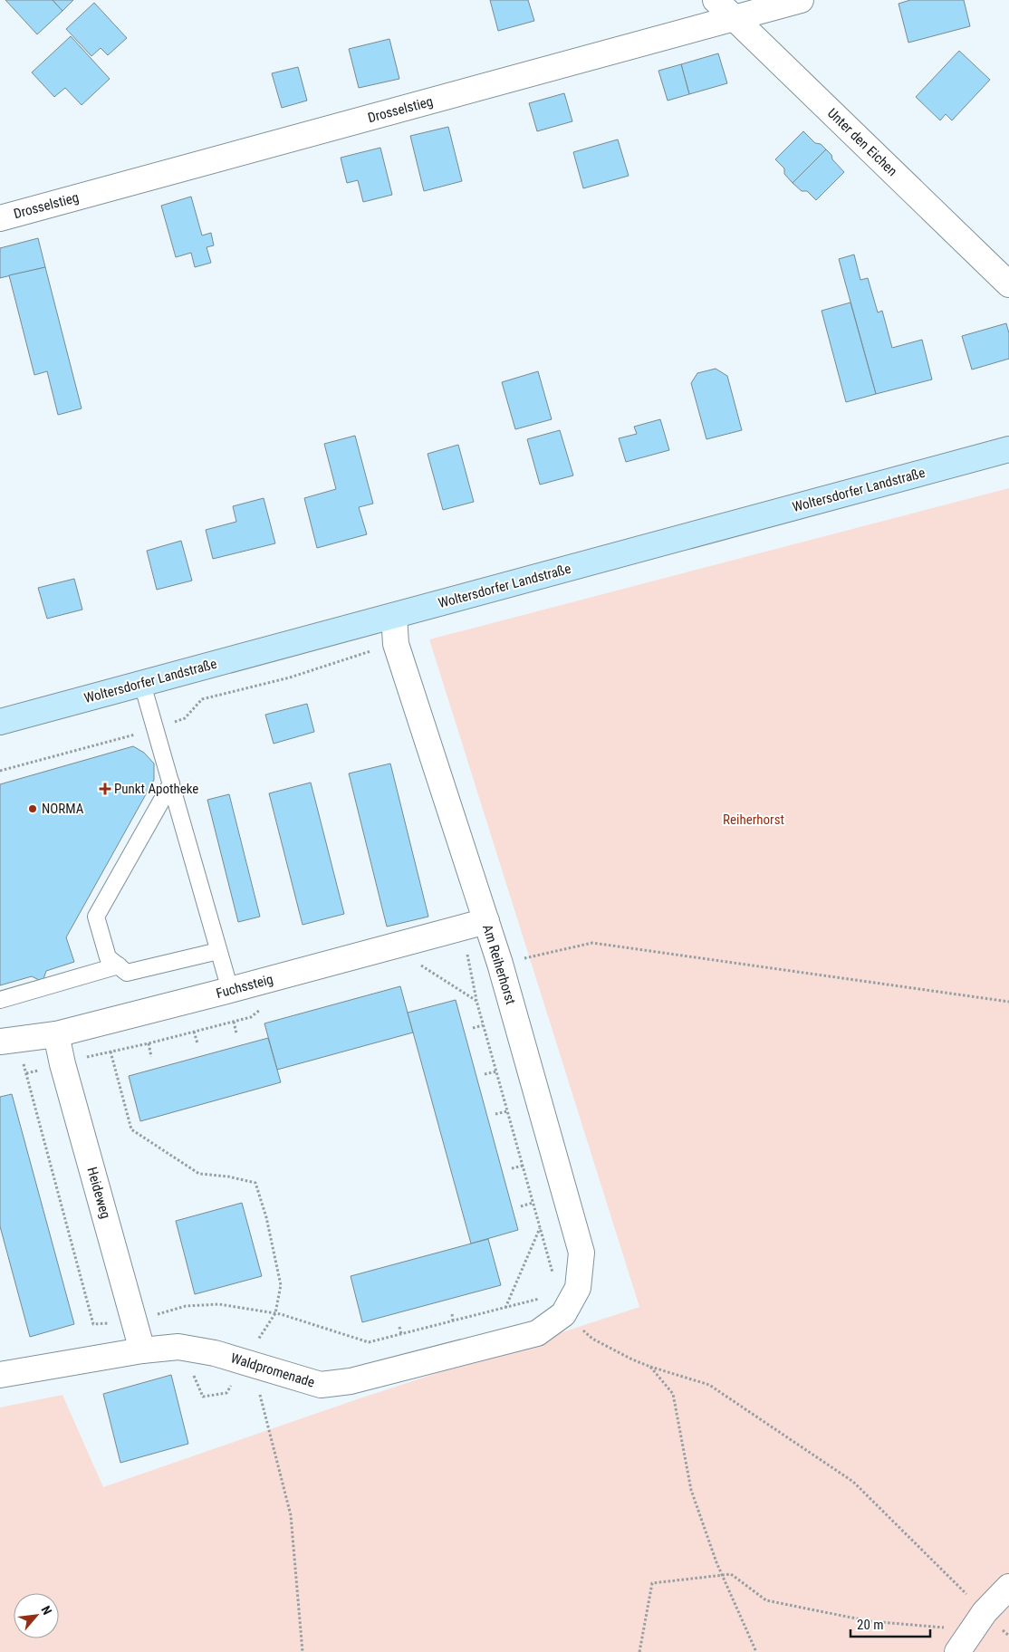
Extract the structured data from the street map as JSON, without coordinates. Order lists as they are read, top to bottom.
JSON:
{
  "streets": {
    "main road": ["Woltersdorfer Landstraße"],
    "street": [
      "Drosselstieg",
      "Unter den Eichen",
      "Am Reiherhorst",
      "Fuchssteig",
      "Heideweg",
      "Waldpromenade"
    ]
  },
  "crossings": [
    ["Drosselstieg", "Unter den Eichen"],
    ["Woltersdorfer Landstraße", "Am Reiherhorst"],
    ["Am Reiherhorst", "Fuchssteig"],
    ["Am Reiherhorst", "Waldpromenade"],
    ["Fuchssteig", "Heideweg"],
    ["Heideweg", "Waldpromenade"]
  ],
  "parks": ["Reiherhorst"],
  "places": {
    "health": ["Punkt Apotheke"],
    "other": ["NORMA"]
  },
  "scale_bar": "20 m",
  "north": "top right"
}
